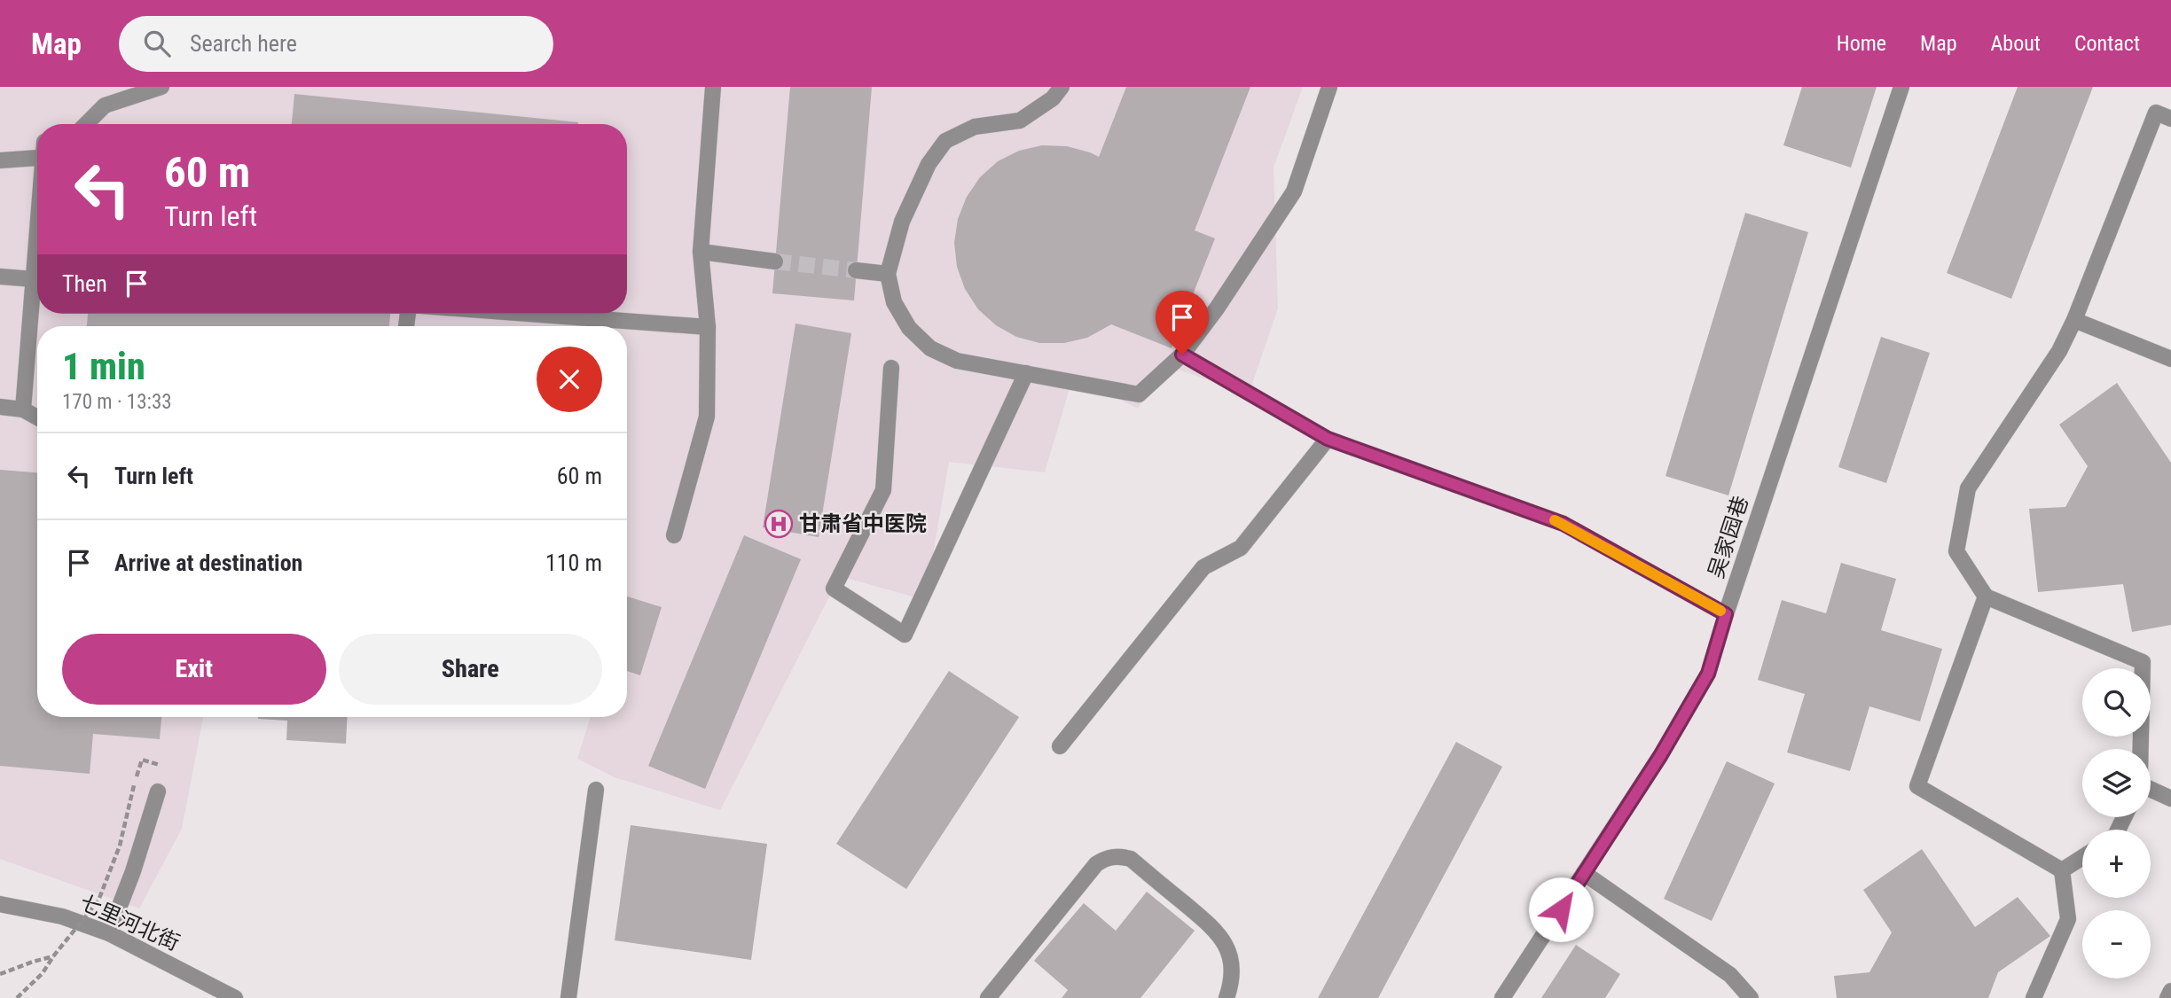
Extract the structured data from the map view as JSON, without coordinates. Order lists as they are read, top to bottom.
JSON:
{
  "streets": {
    "street": ["吴家园巷", "七里河北街"]
  },
  "places": {
    "hospital": ["甘肃省中医院"]
  },
  "page": {
    "header": "Map",
    "search": "Search here",
    "nav": [
      "Home",
      "Map",
      "About",
      "Contact"
    ],
    "turn": ["60 m", "Turn left"],
    "then": "Then",
    "heading": ["1 min", "170 m · 13:33"],
    "list": [
      {
        "name": "Turn left",
        "value": "60 m"
      },
      {
        "name": "Arrive at destination",
        "value": "110 m"
      }
    ],
    "buttons": ["Exit", "Share"],
    "map_buttons": ["+", "−"]
  }
}
